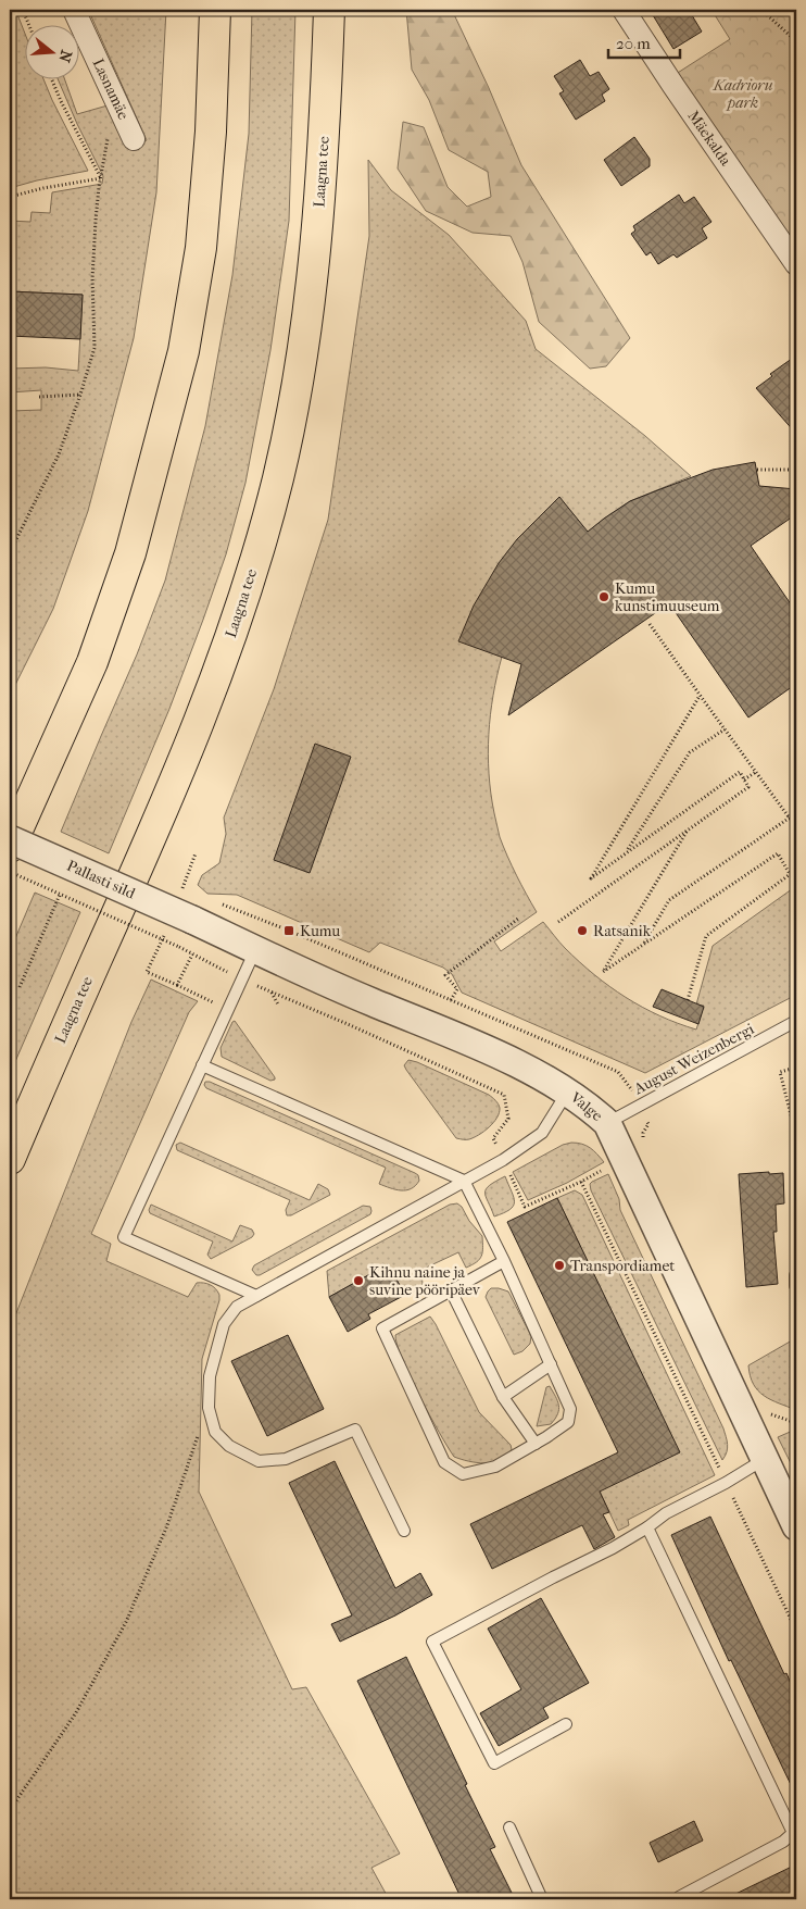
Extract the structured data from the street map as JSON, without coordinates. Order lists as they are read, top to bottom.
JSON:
{
  "streets": {
    "main road": ["Laagna tee"],
    "street": [
      "Lasnamäe",
      "Mäekalda",
      "Pallasti sild",
      "Valge"
    ],
    "lane": ["August Weizenbergi"]
  },
  "crossings": [
    ["Pallasti sild", "Valge"],
    ["August Weizenbergi", "Valge"]
  ],
  "parks": ["Kadrioru park"],
  "places": {
    "other": [
      "Kumu kunstimuuseum",
      "Ratsanik",
      "Transpordiamet",
      "Kihnu naine ja suvine pööripäev"
    ],
    "transit": ["Kumu"]
  },
  "scale_bar": "20 m",
  "north": "right"
}
